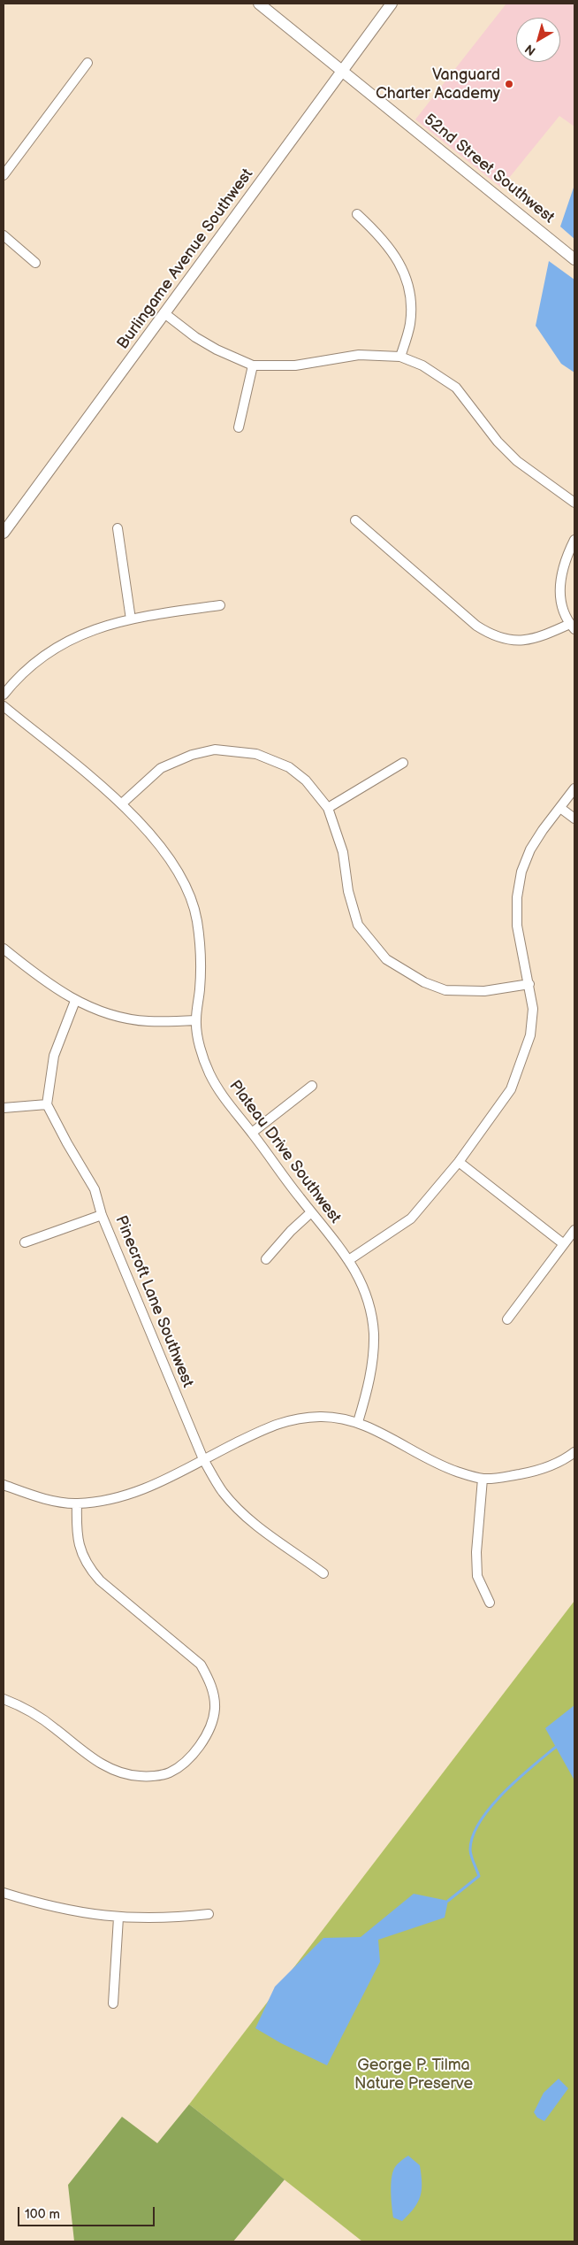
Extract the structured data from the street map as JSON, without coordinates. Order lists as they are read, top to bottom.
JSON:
{
  "streets": {
    "street": [
      "52nd Street Southwest",
      "Burlingame Avenue Southwest",
      "Plateau Drive Southwest",
      "Pinecroft Lane Southwest"
    ]
  },
  "crossings": [
    ["52nd Street Southwest", "Burlingame Avenue Southwest"]
  ],
  "parks": ["George P. Tilma Nature Preserve"],
  "places": ["Vanguard Charter Academy"],
  "scale_bar": "100 m",
  "north": "bottom left"
}
